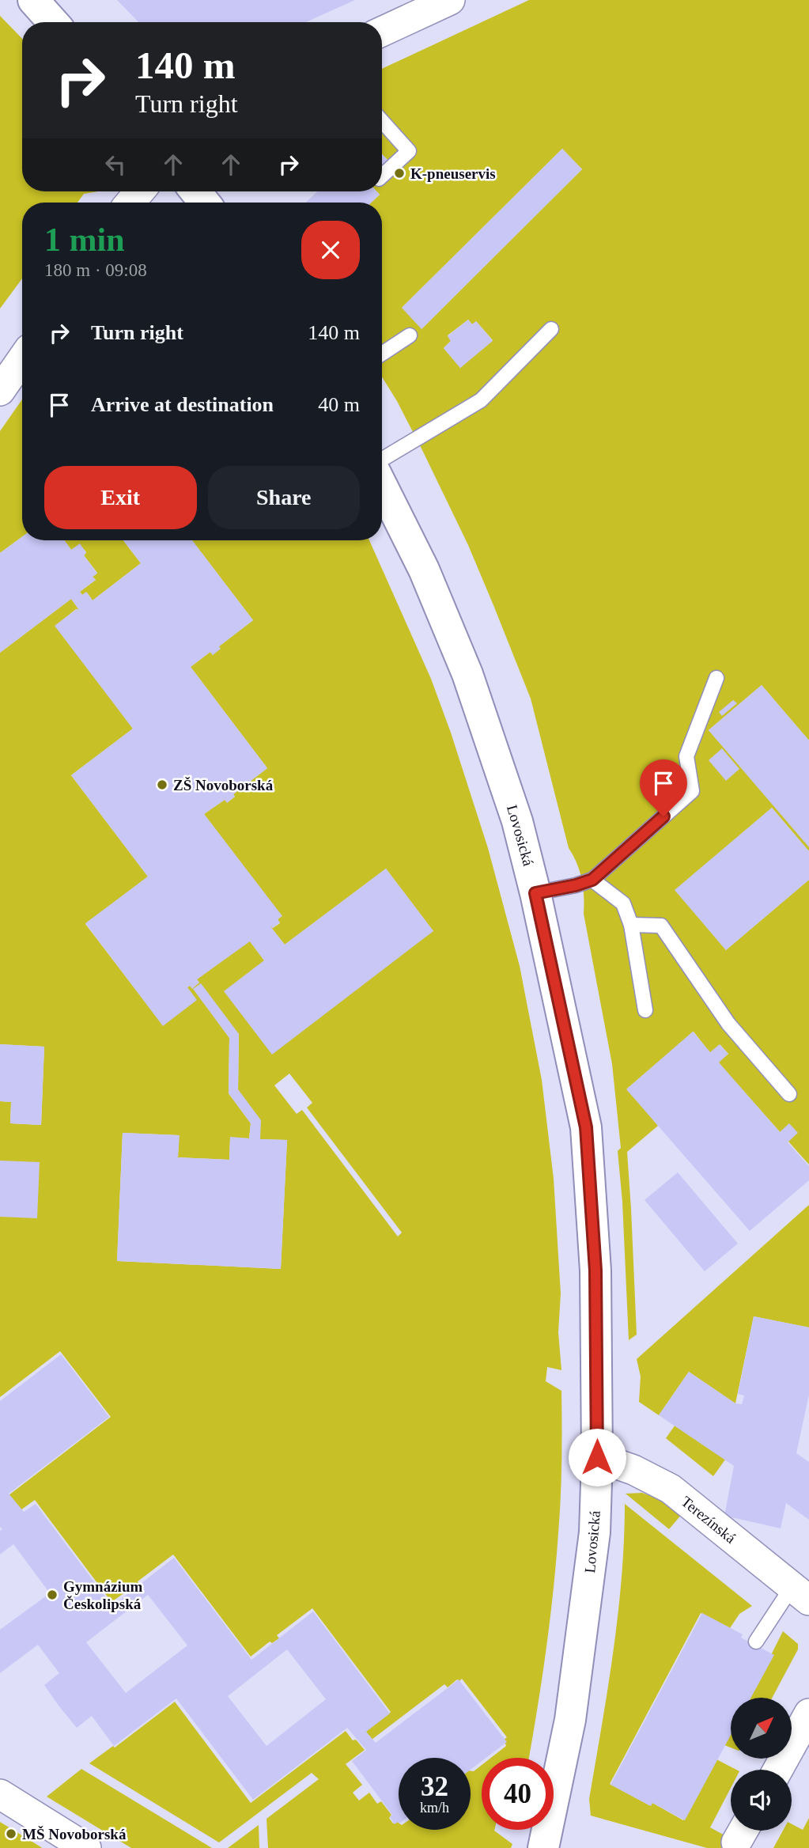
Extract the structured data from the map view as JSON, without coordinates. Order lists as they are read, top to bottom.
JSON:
{
  "streets": {
    "street": ["Lovosická", "Terezínská"]
  },
  "crossings": [
    ["Lovosická", "Terezínská"]
  ],
  "places": [
    "K-pneuservis",
    "ZŠ Novoborská",
    "Gymnázium Českolipská",
    "MŠ Novoborská"
  ],
  "north": "top right",
  "page": {
    "turn": ["140 m", "Turn right"],
    "heading": ["1 min", "180 m · 09:08"],
    "list": [
      {
        "name": "Turn right",
        "value": "140 m"
      },
      {
        "name": "Arrive at destination",
        "value": "40 m"
      }
    ],
    "buttons": ["Exit", "Share"],
    "speed": "32 km/h",
    "limit": "40"
  }
}
